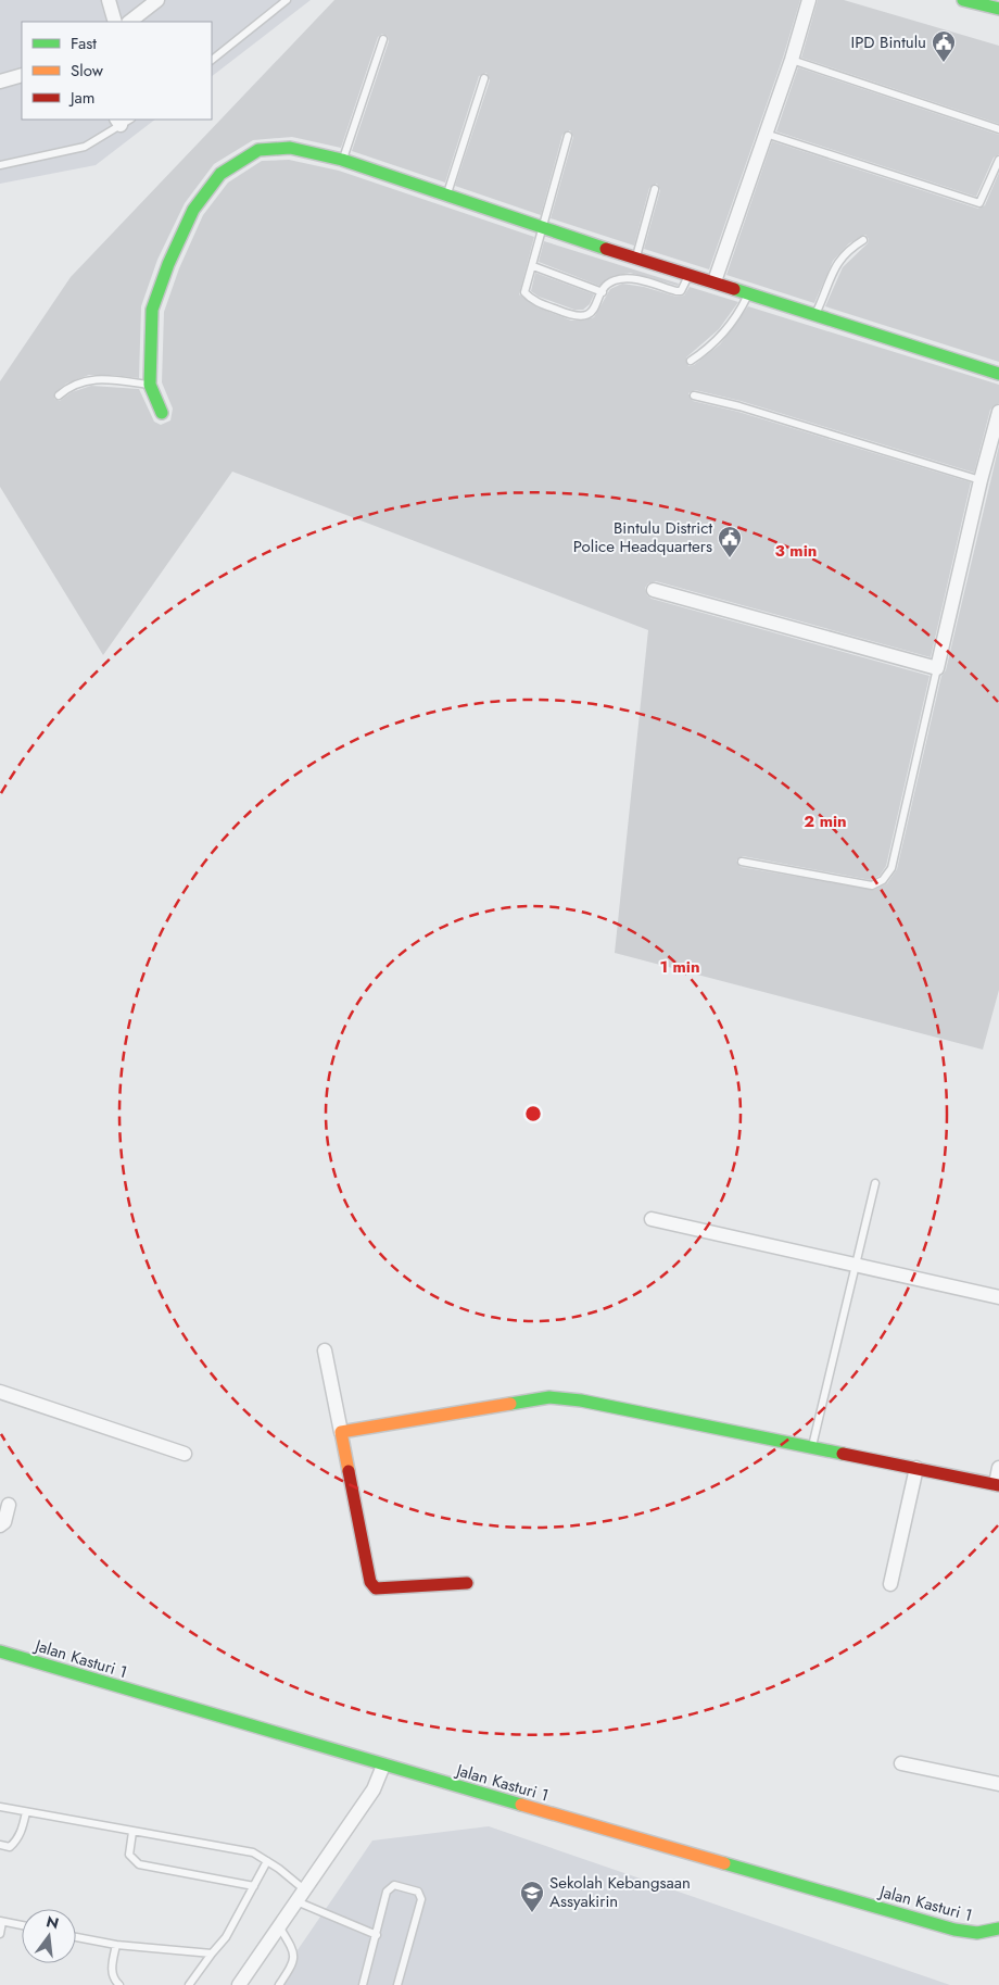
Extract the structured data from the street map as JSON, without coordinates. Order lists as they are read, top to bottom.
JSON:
{
  "streets": {
    "street": ["Jalan Kasturi 1"]
  },
  "places": {
    "public building": ["IPD Bintulu", "Bintulu District Police Headquarters"],
    "school or university": ["Sekolah Kebangsaan Assyakirin"]
  },
  "legend": ["Fast", "Slow", "Jam"],
  "north": "top",
  "rings": ["3 min", "2 min", "1 min"]
}
